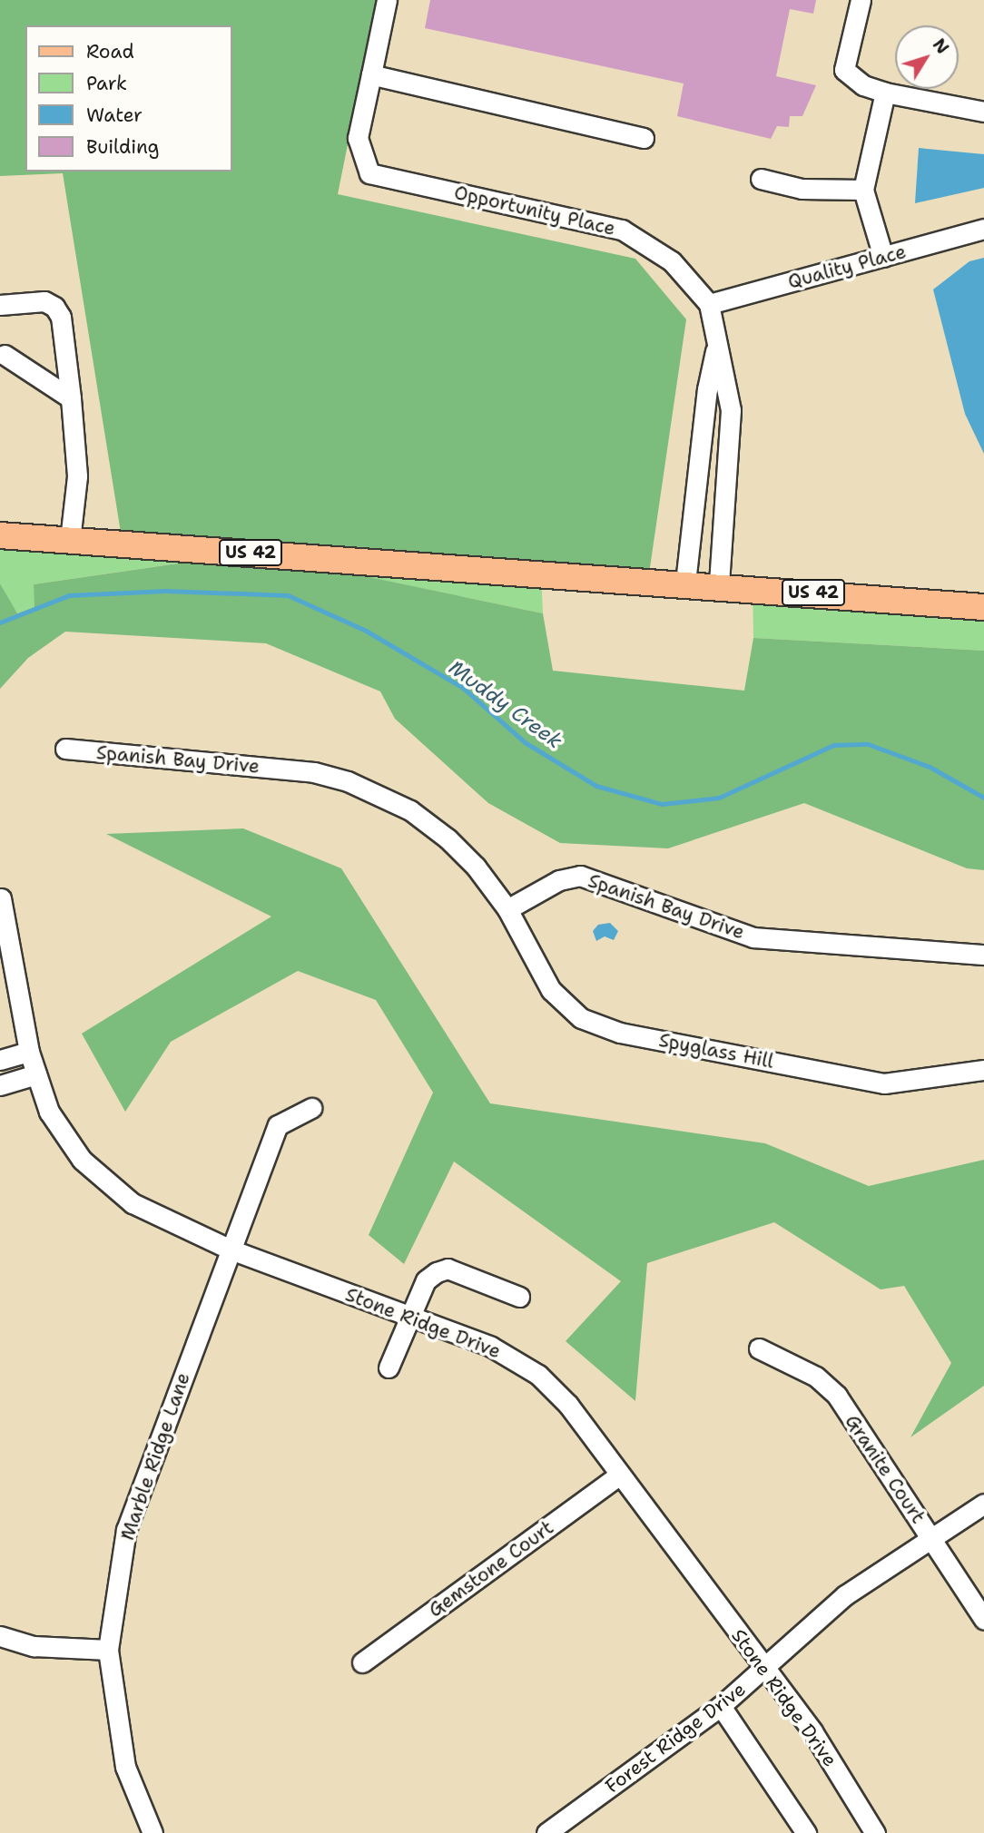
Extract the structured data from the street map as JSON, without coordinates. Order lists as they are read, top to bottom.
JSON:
{
  "streets": {
    "main road": ["US 42"],
    "street": [
      "Opportunity Place",
      "Quality Place",
      "Spanish Bay Drive",
      "Spyglass Hill",
      "Stone Ridge Drive",
      "Marble Ridge Lane",
      "Granite Court",
      "Gemstone Court",
      "Forest Ridge Drive"
    ]
  },
  "crossings": [
    ["Opportunity Place", "Quality Place"],
    ["Opportunity Place", "US 42"],
    ["Spanish Bay Drive", "Spyglass Hill"],
    ["Stone Ridge Drive", "Marble Ridge Lane"],
    ["Stone Ridge Drive", "Gemstone Court"],
    ["Stone Ridge Drive", "Forest Ridge Drive"],
    ["Granite Court", "Forest Ridge Drive"]
  ],
  "water": ["Muddy Creek"],
  "legend": [
    "Road",
    "Park",
    "Water",
    "Building"
  ],
  "north": "top right"
}
